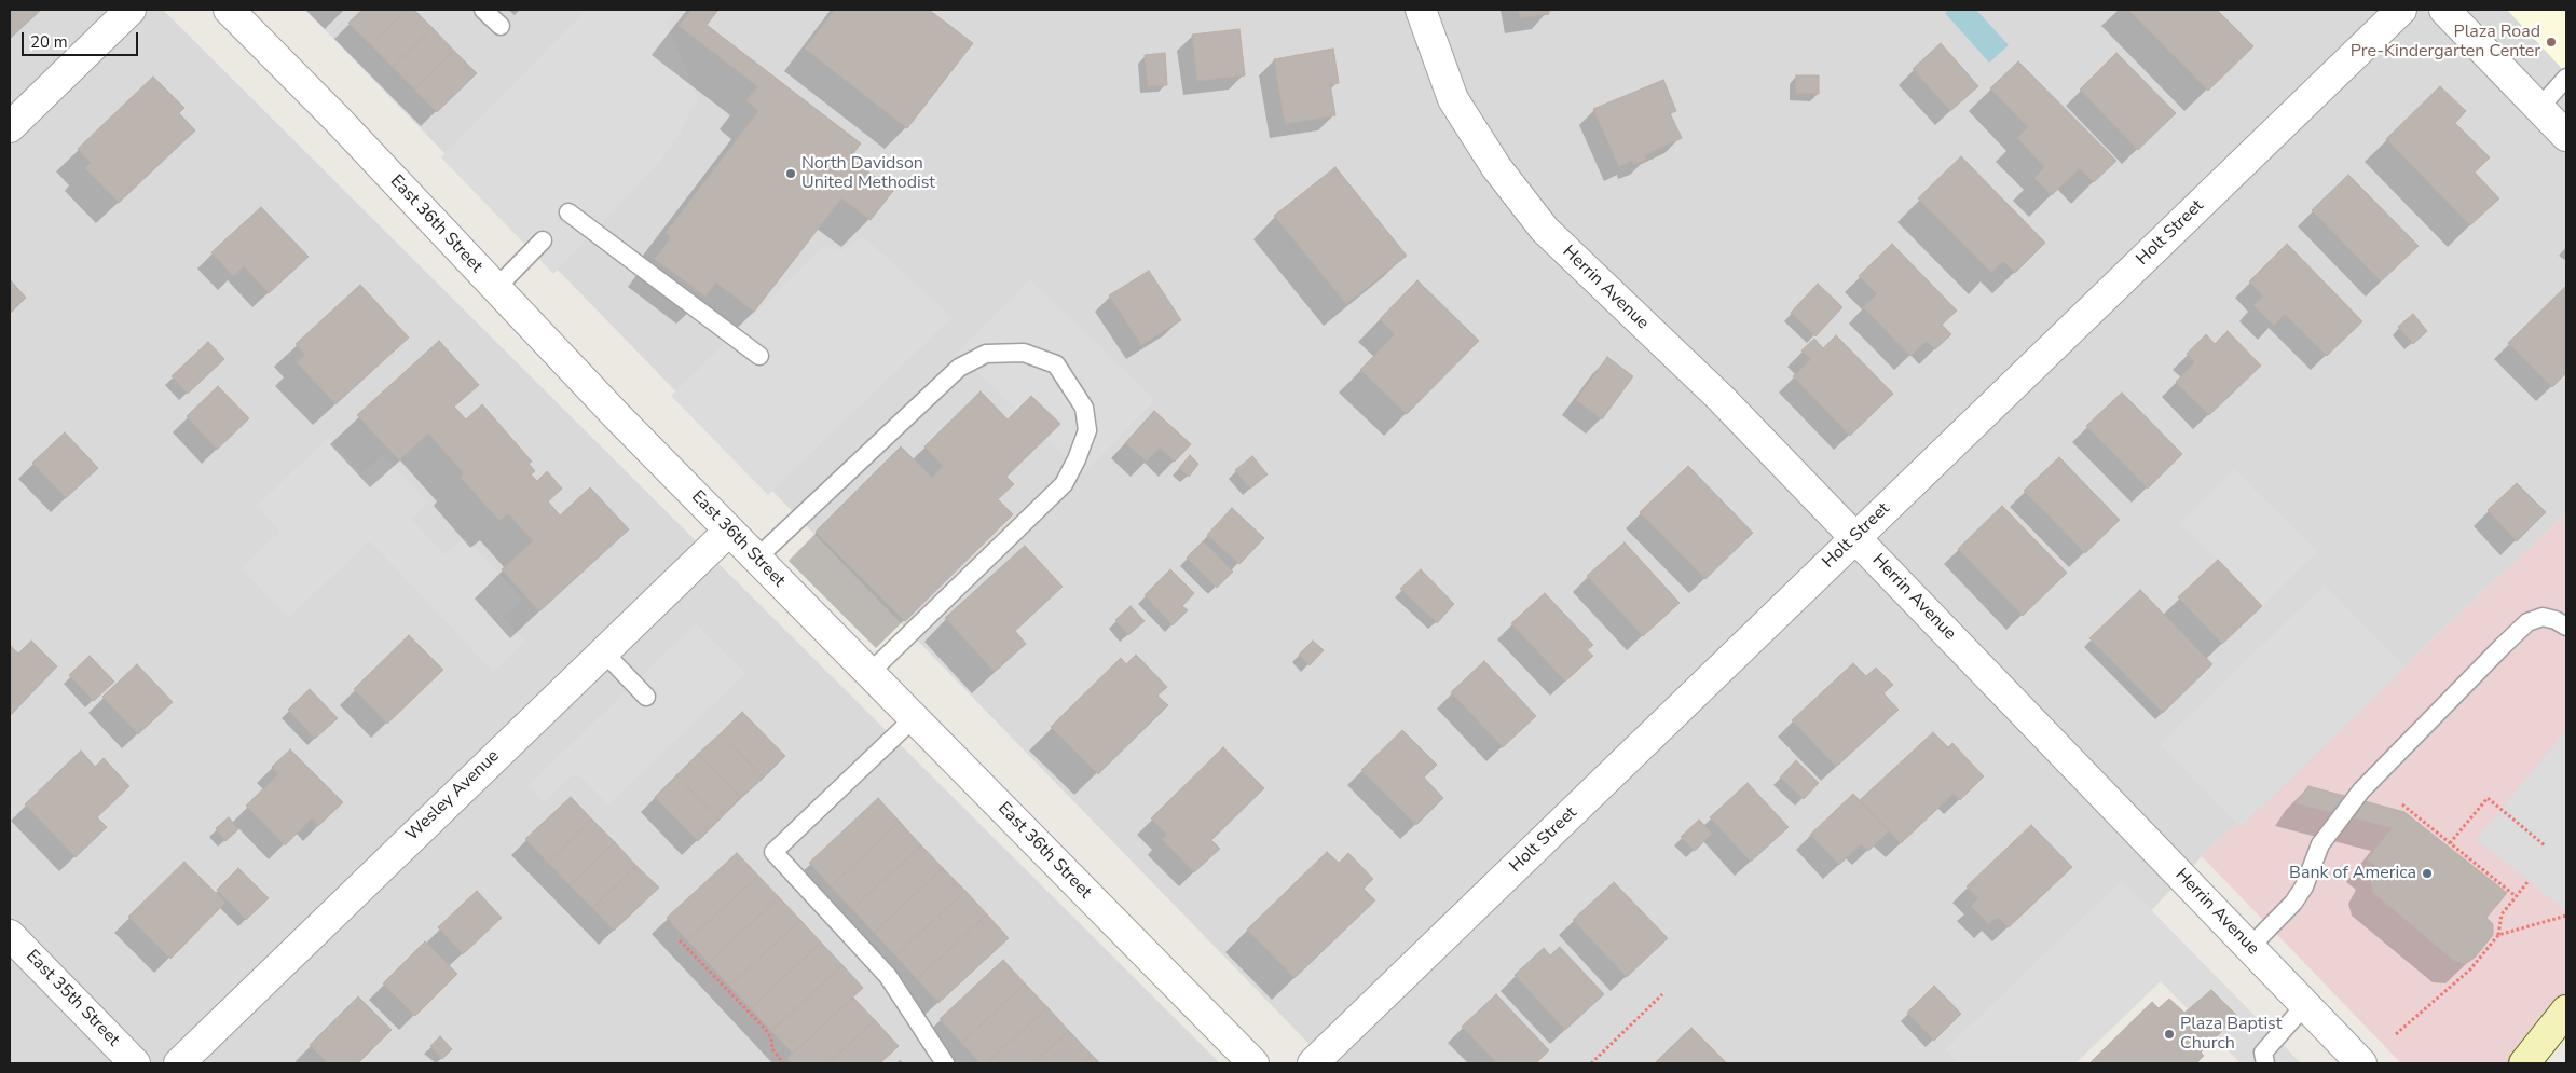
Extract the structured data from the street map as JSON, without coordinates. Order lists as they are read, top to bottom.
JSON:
{
  "streets": {
    "street": [
      "East 36th Street",
      "Holt Street",
      "Herrin Avenue",
      "Wesley Avenue",
      "East 35th Street"
    ]
  },
  "crossings": [
    ["East 36th Street", "Wesley Avenue"],
    ["Holt Street", "Herrin Avenue"]
  ],
  "places": [
    "Plaza Road Pre-Kindergarten Center",
    "North Davidson United Methodist",
    "Bank of America",
    "Plaza Baptist Church"
  ],
  "scale_bar": "20 m"
}
